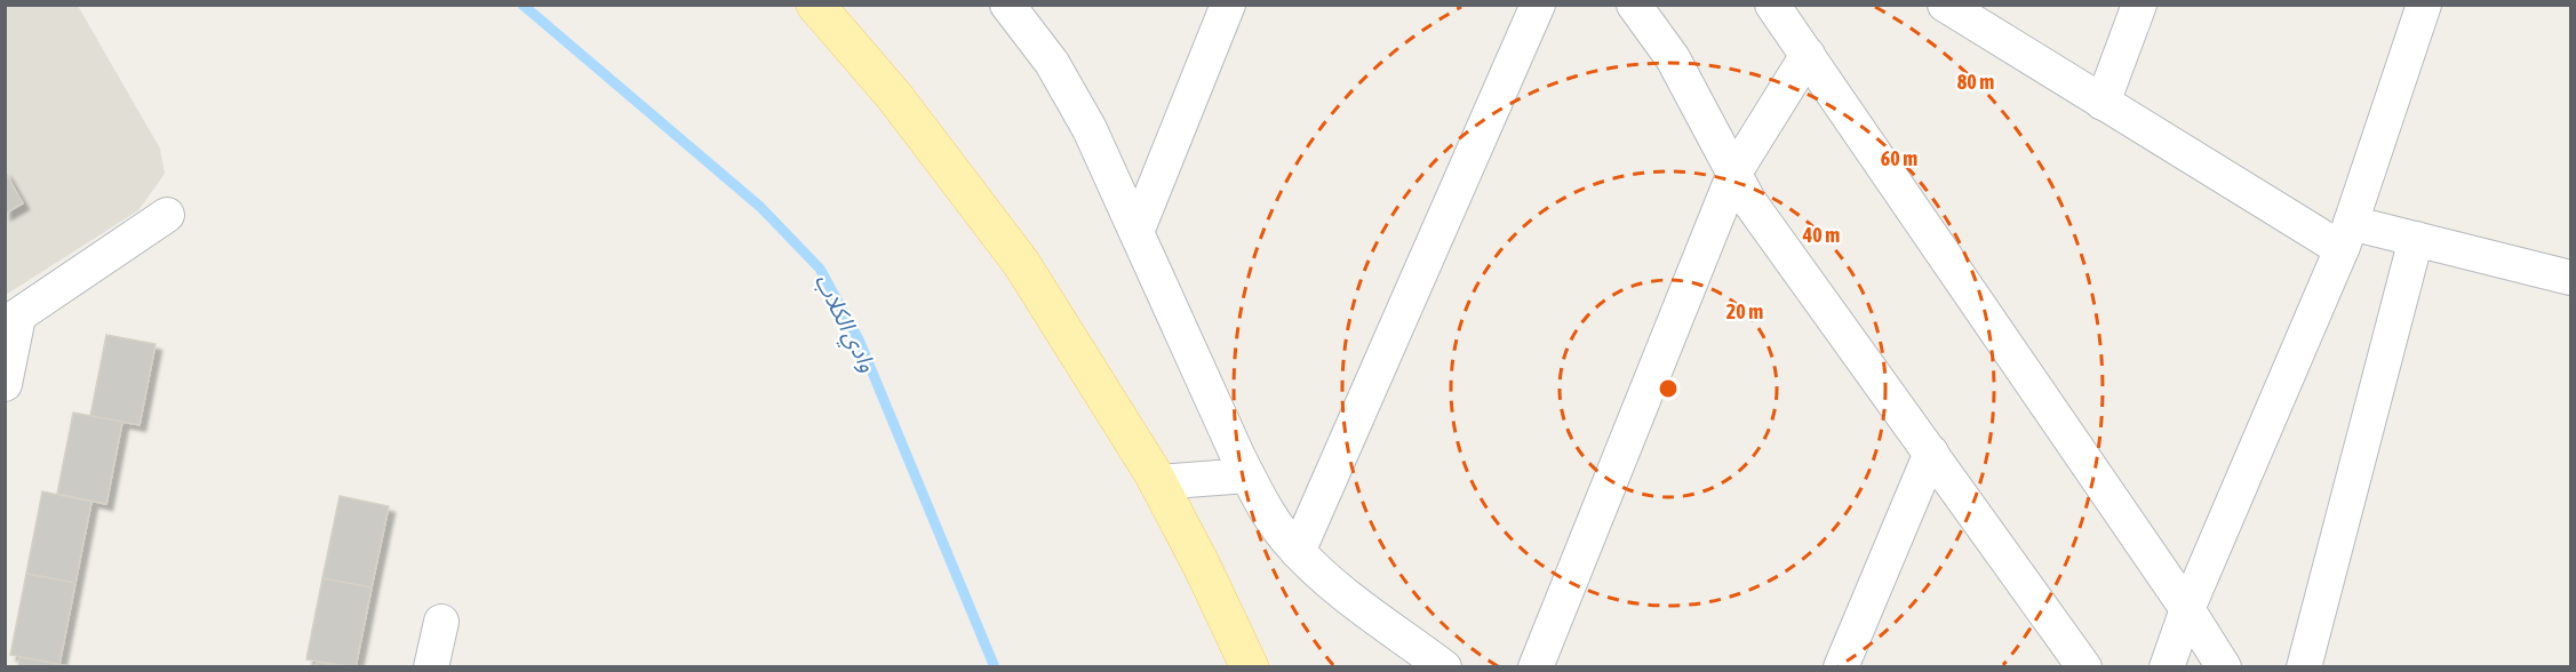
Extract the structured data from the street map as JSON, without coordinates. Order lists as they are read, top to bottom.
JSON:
{
  "water": ["وادي الكلاب"],
  "rings": [
    "80 m",
    "60 m",
    "40 m",
    "20 m"
  ]
}
